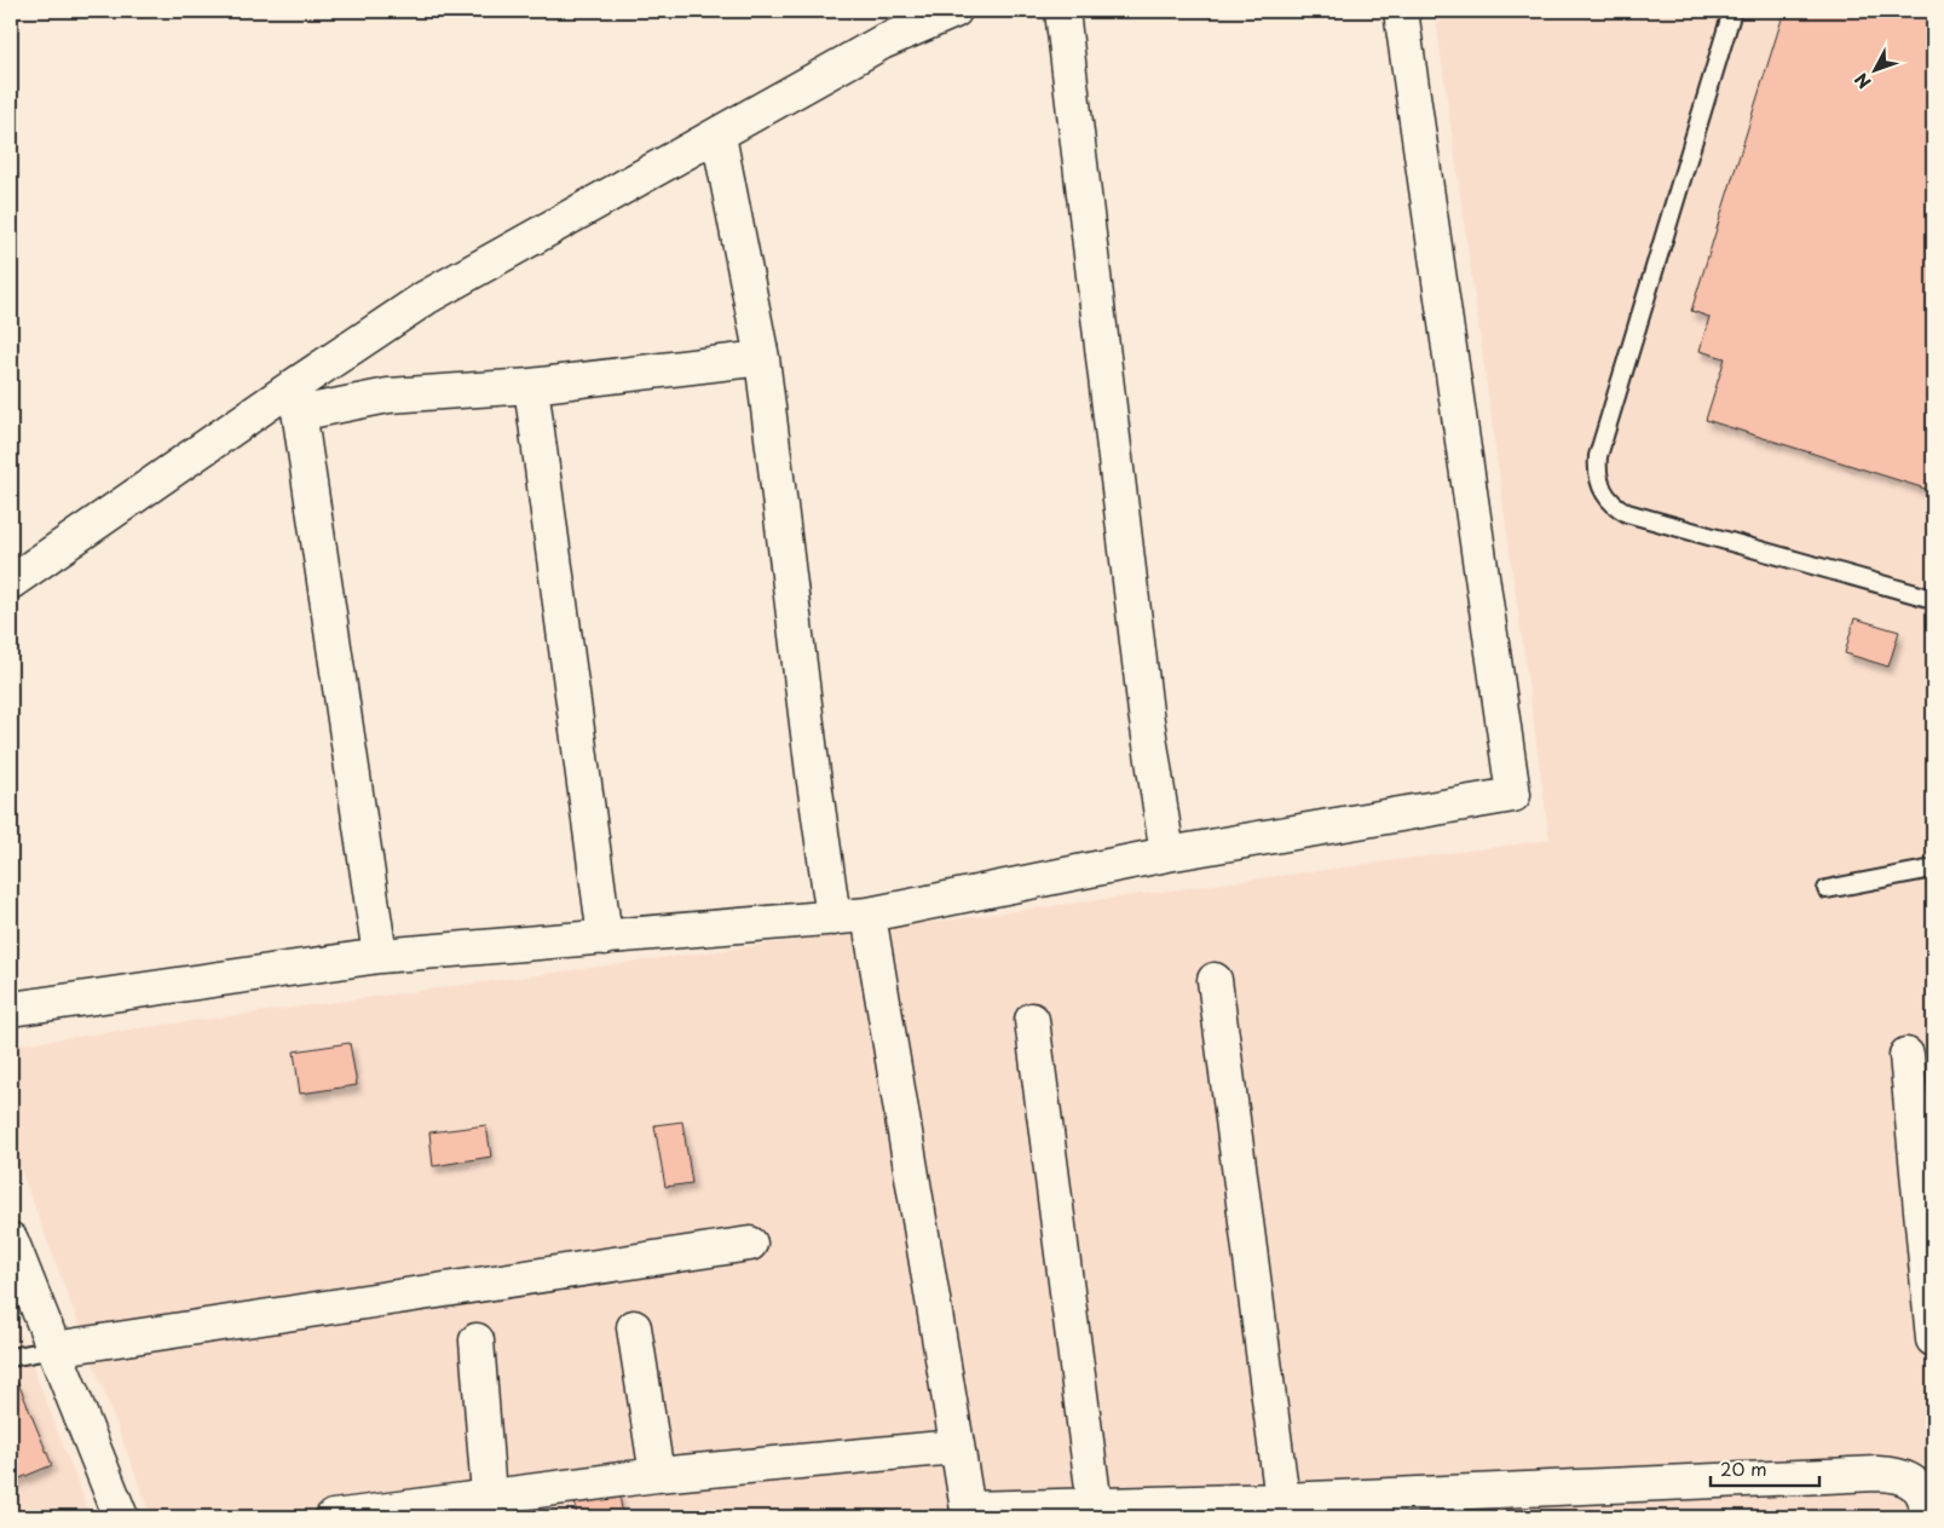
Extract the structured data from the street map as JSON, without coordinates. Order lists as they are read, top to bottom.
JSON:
{
  "scale_bar": "20 m",
  "north": "bottom left"
}
